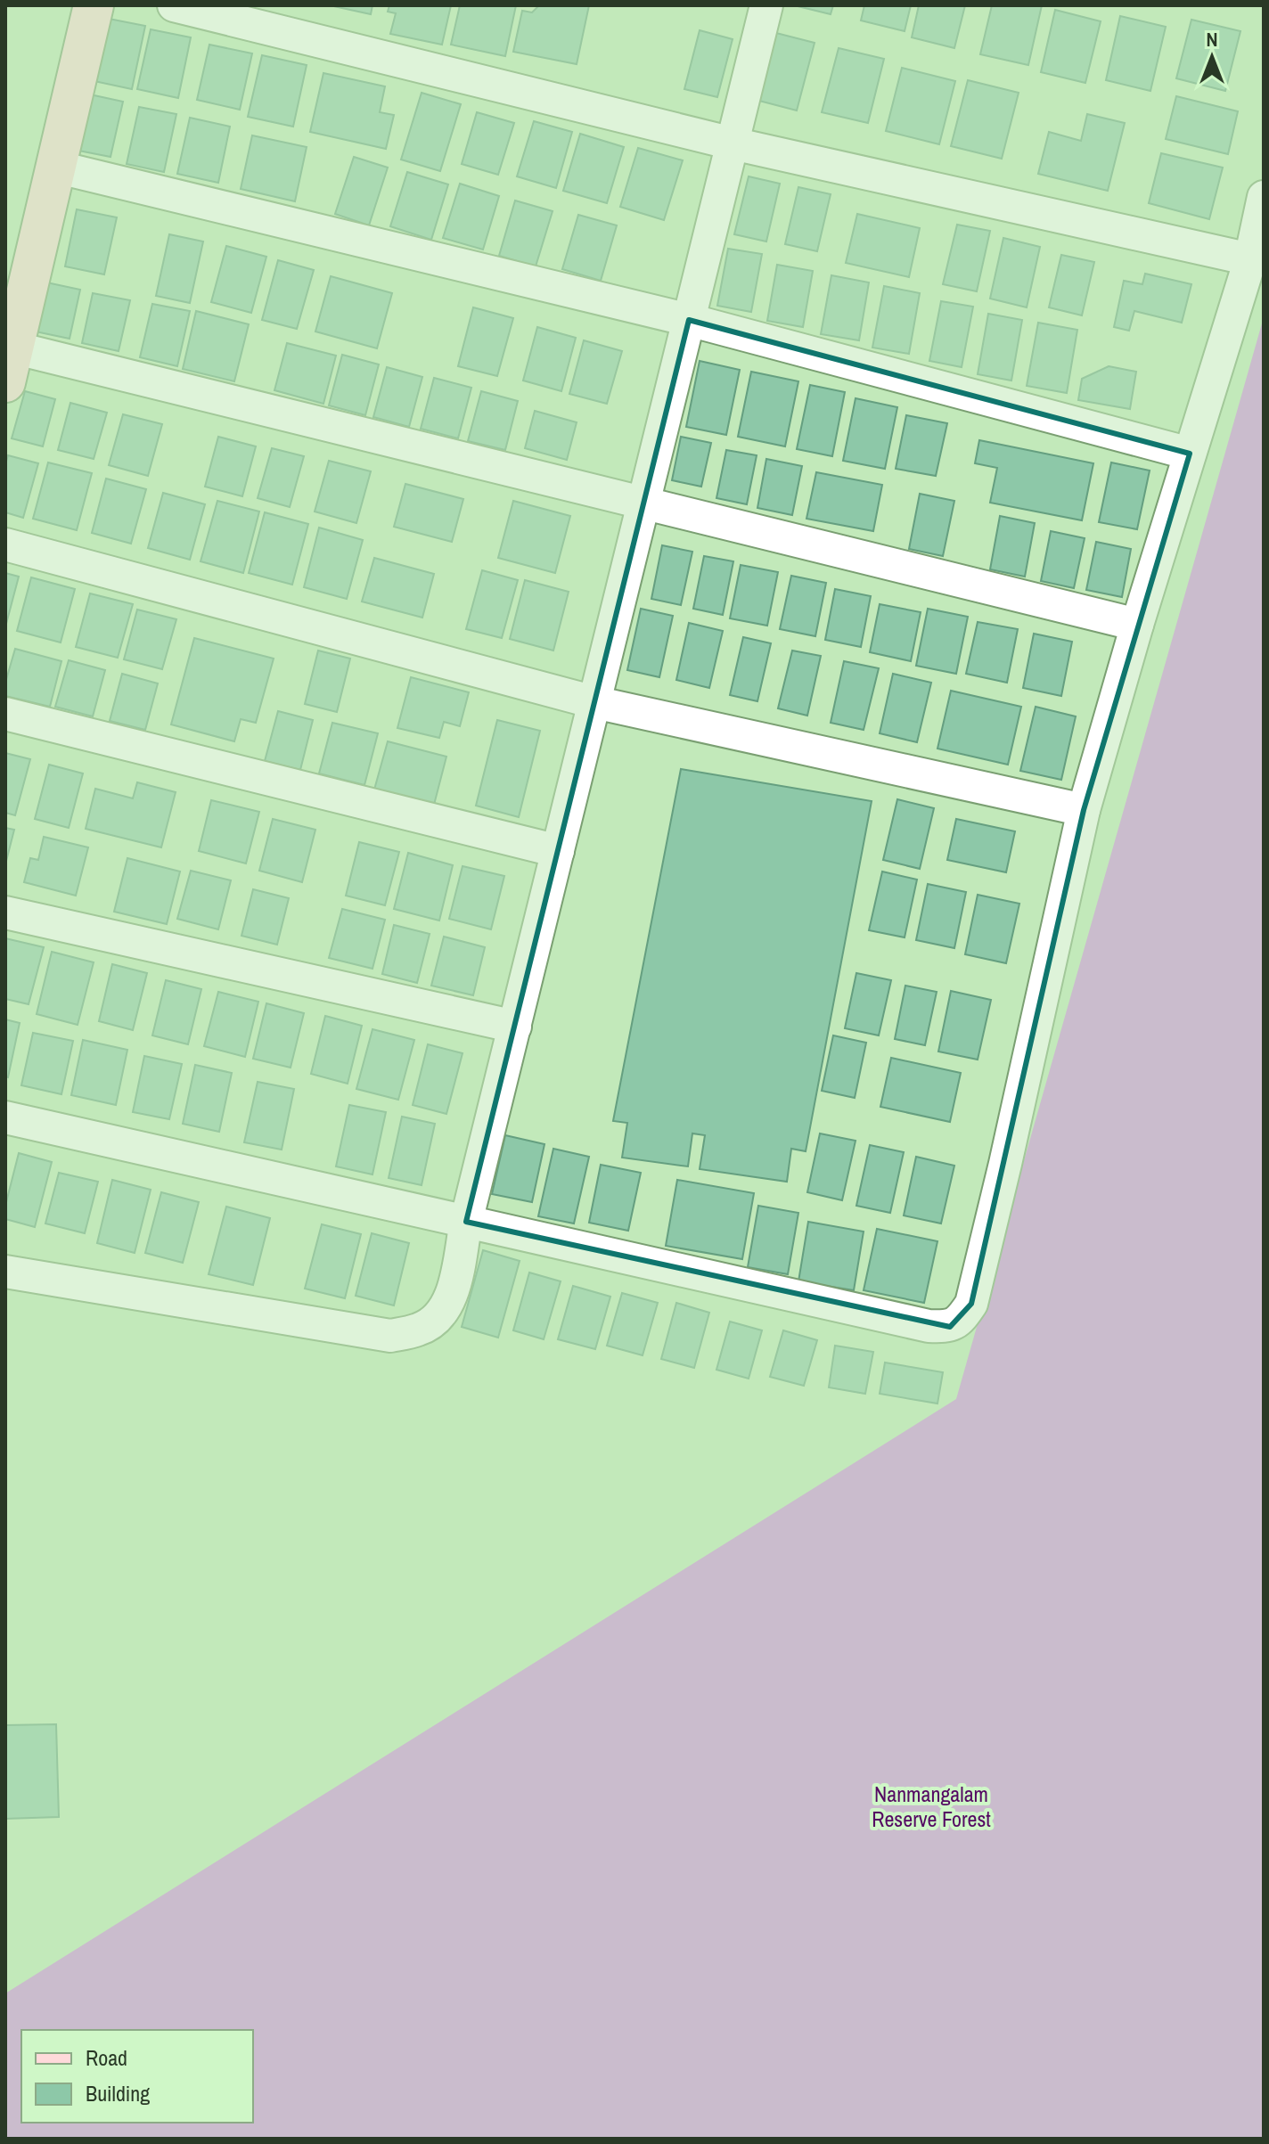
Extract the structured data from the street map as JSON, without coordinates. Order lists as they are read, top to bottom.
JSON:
{
  "parks": ["Nanmangalam Reserve Forest"],
  "legend": ["Road", "Building"],
  "north": "top"
}
